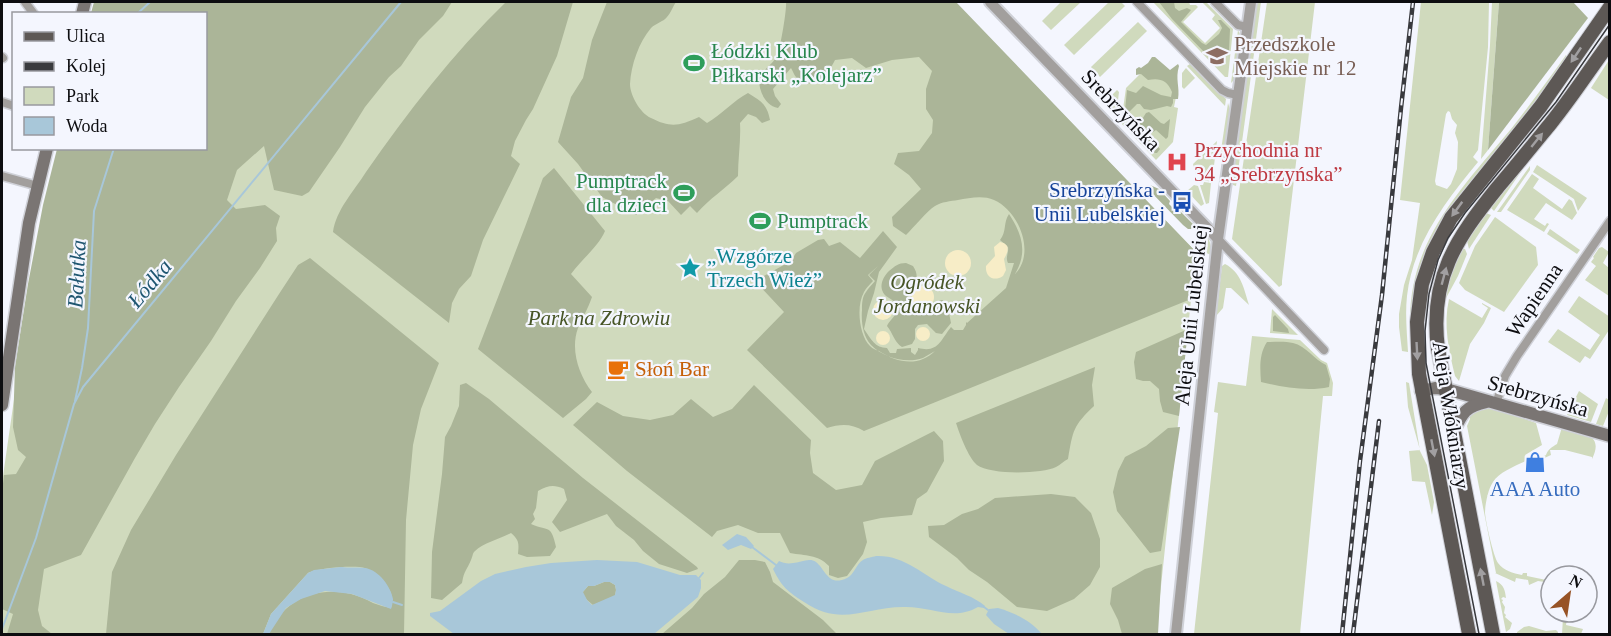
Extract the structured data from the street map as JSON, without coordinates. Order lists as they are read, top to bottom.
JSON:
{
  "streets": {
    "main road": ["Srebrzyńska", "Aleja Włókniarzy"],
    "street": ["Wapienna", "Aleja Unii Lubelskiej"]
  },
  "crossings": [
    ["Srebrzyńska", "Wapienna"],
    ["Srebrzyńska", "Aleja Unii Lubelskiej"],
    ["Srebrzyńska", "Aleja Włókniarzy"]
  ],
  "water": ["Bałutka", "Łódka"],
  "parks": ["Ogródek Jordanowski", "Park na Zdrowiu"],
  "places": {
    "school or university": ["Przedszkole Miejskie nr 12"],
    "sports": ["Łódzki Klub Piłkarski „Kolejarz”", "Pumptrack dla dzieci", "Pumptrack"],
    "hospital": ["Przychodnia nr 34 „Srebrzyńska”"],
    "bus stop": ["Srebrzyńska - Unii Lubelskiej"],
    "place": ["„Wzgórze Trzech Wież”"],
    "cafe": ["Słoń Bar"],
    "shop": ["AAA Auto"]
  },
  "legend": [
    "Ulica",
    "Kolej",
    "Park",
    "Woda"
  ],
  "north": "top right"
}
